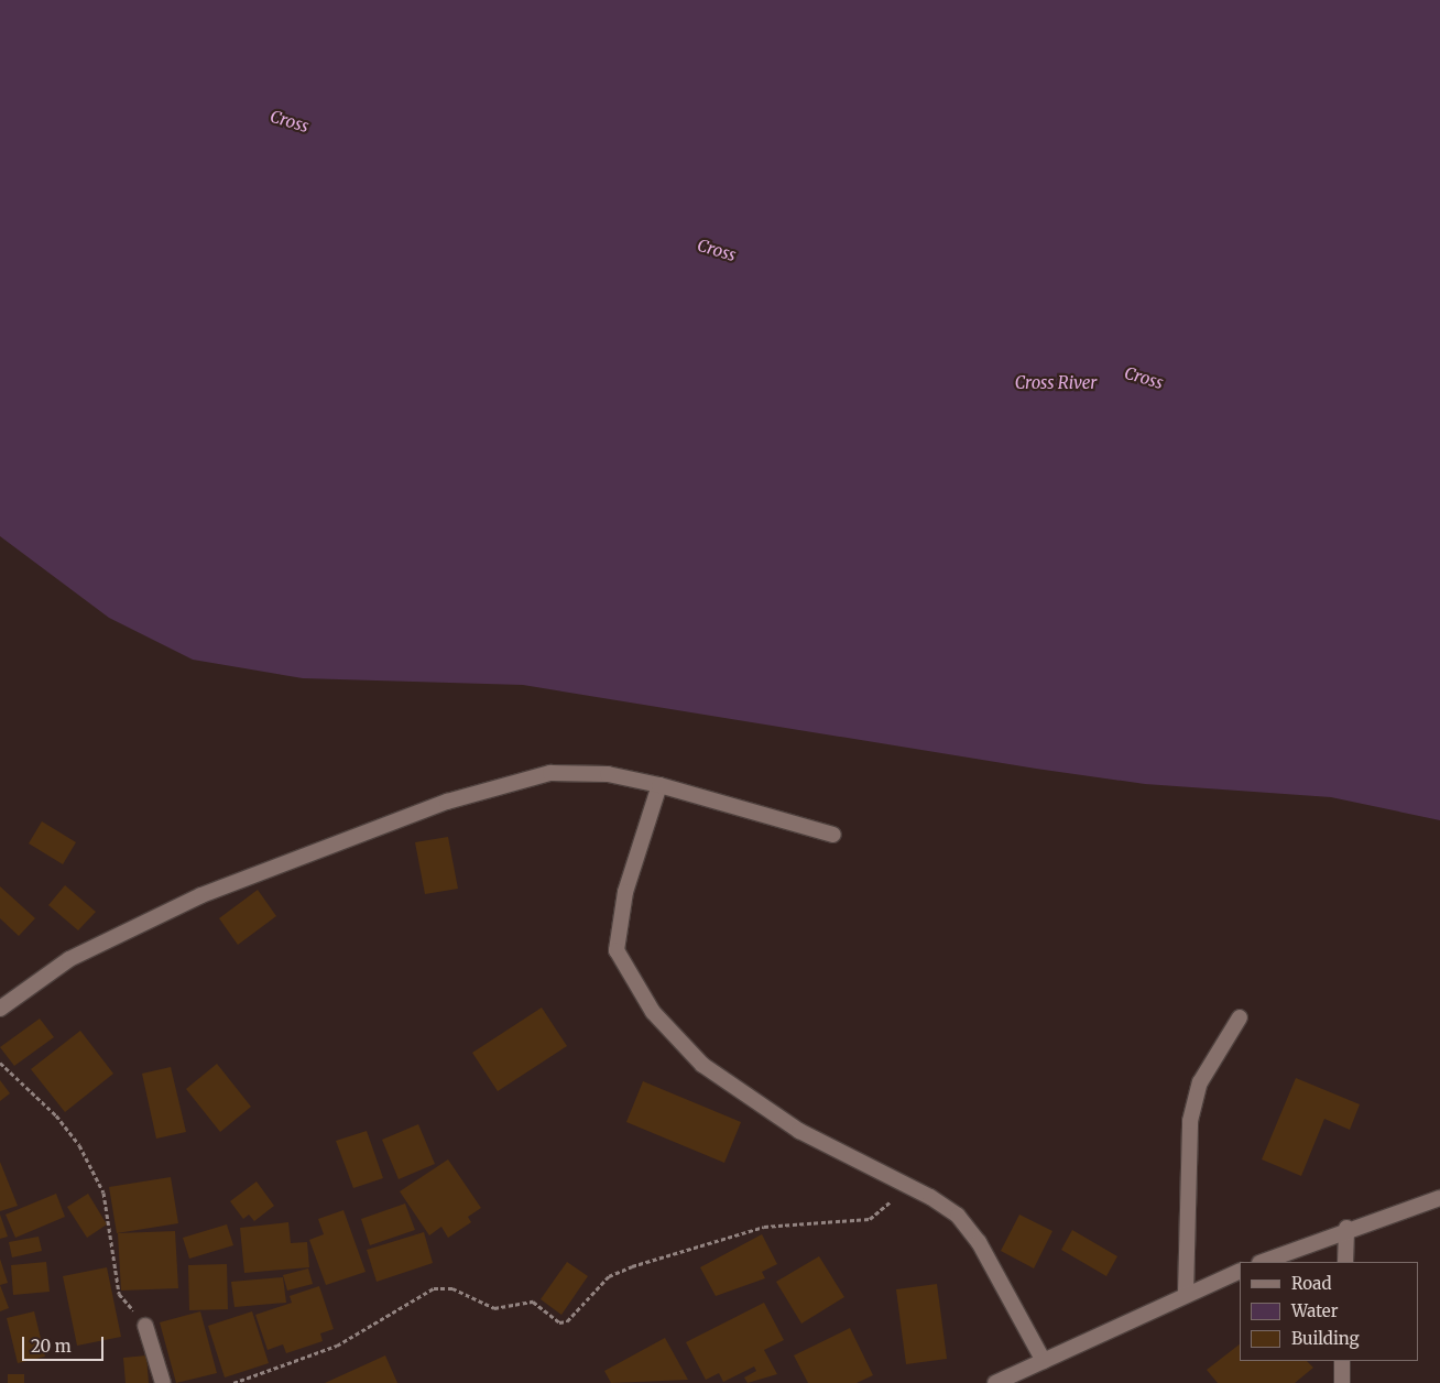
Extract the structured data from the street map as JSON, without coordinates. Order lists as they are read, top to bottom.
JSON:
{
  "water": ["Cross", "Cross River"],
  "legend": ["Road", "Water", "Building"],
  "scale_bar": "20 m"
}
